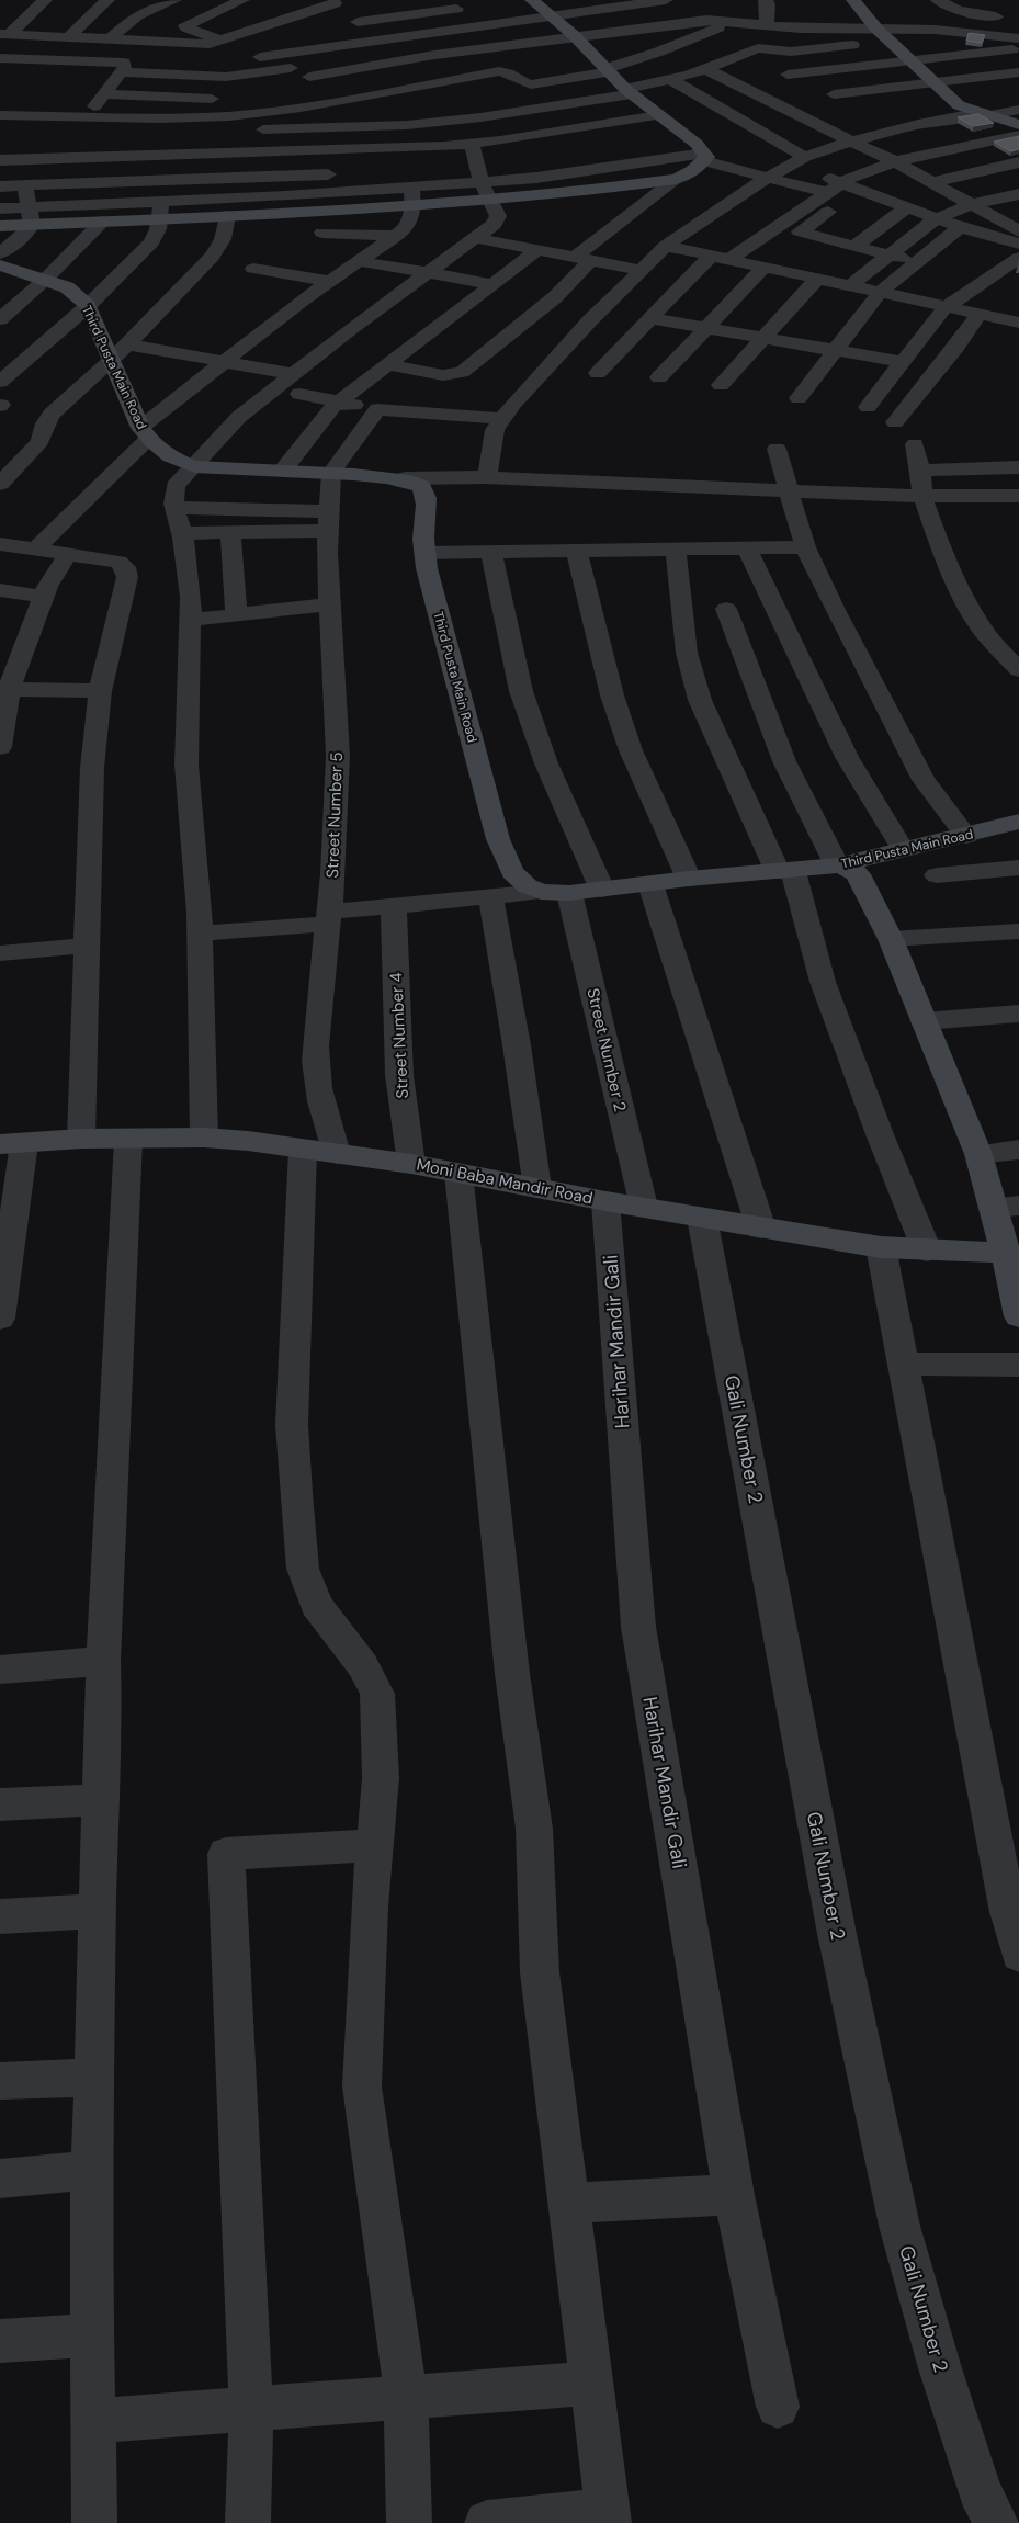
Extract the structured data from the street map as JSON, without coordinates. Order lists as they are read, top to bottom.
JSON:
{
  "streets": {
    "street": [
      "Third Pusta Main Road",
      "Street Number 5",
      "Street Number 4",
      "Street Number 2",
      "Moni Baba Mandir Road",
      "Harihar Mandir Gali",
      "Gali Number 2"
    ]
  },
  "crossings": [
    ["Third Pusta Main Road", "Street Number 5"],
    ["Third Pusta Main Road", "Street Number 2"],
    ["Street Number 5", "Moni Baba Mandir Road"],
    ["Street Number 4", "Moni Baba Mandir Road"],
    ["Street Number 2", "Moni Baba Mandir Road"],
    ["Moni Baba Mandir Road", "Harihar Mandir Gali"],
    ["Moni Baba Mandir Road", "Gali Number 2"]
  ]
}
